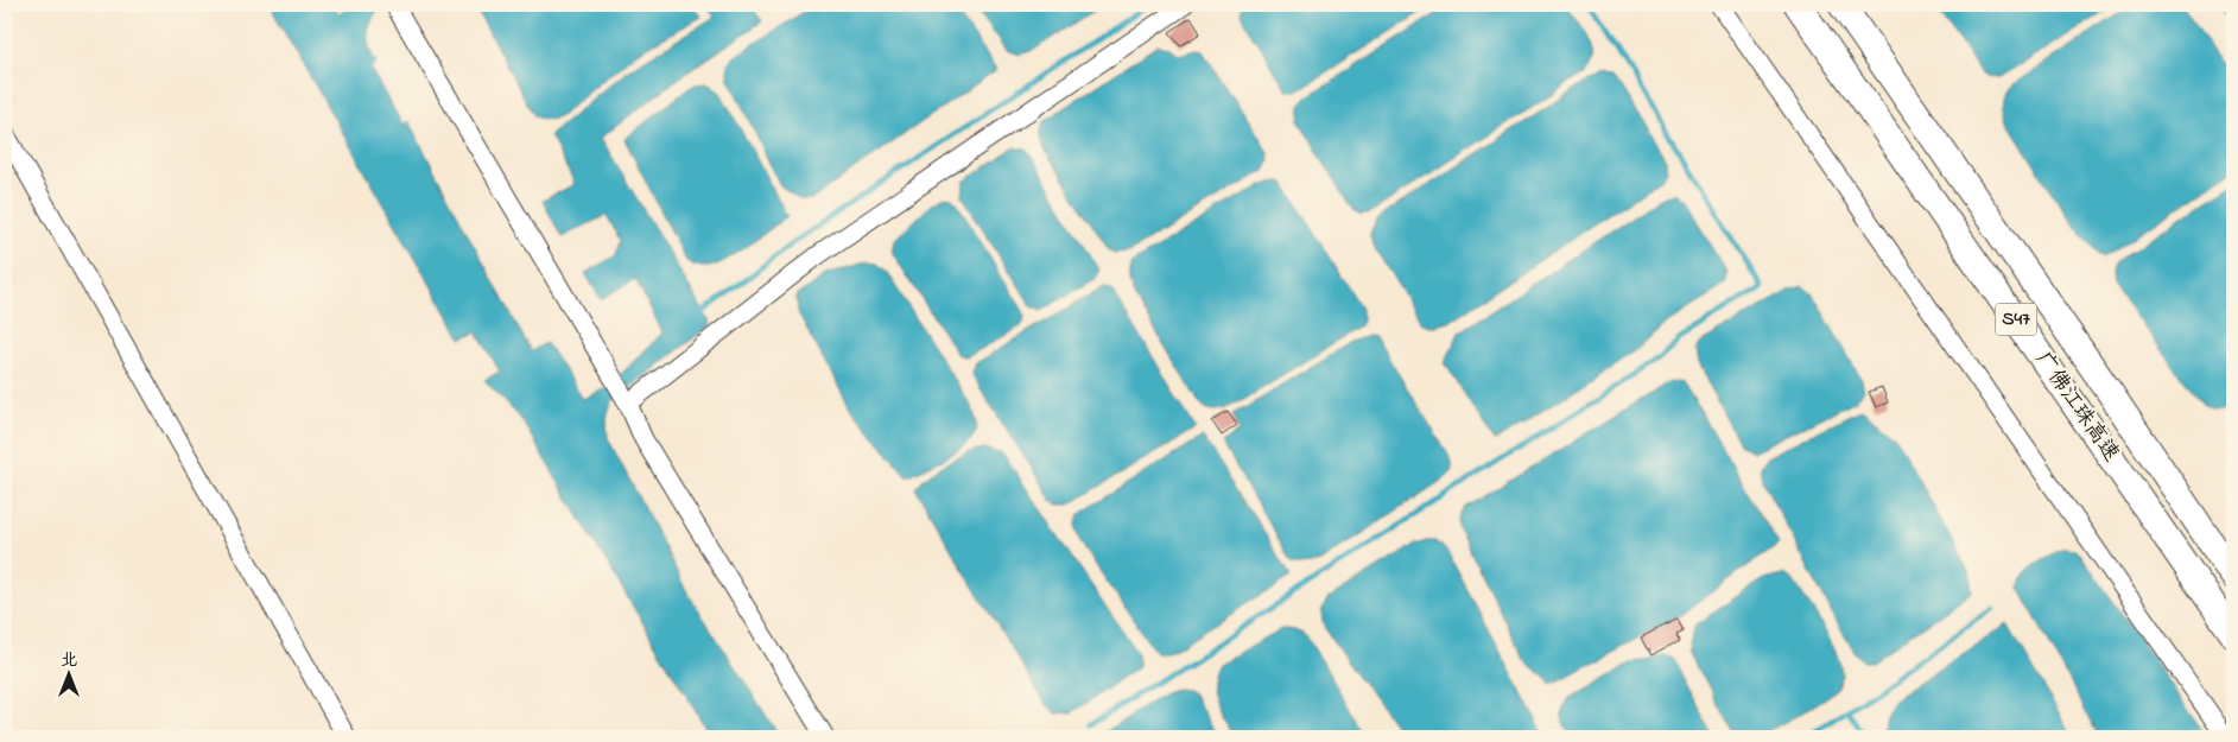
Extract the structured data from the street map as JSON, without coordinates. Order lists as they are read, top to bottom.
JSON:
{
  "streets": {
    "highway": ["S47", "广佛江珠高速"]
  },
  "north": "top"
}
